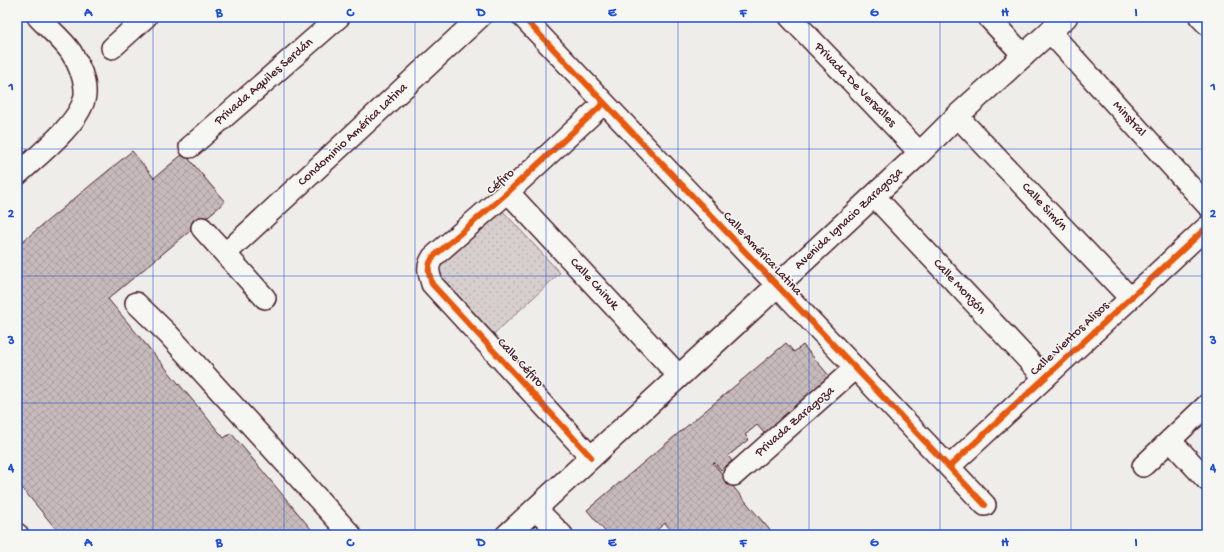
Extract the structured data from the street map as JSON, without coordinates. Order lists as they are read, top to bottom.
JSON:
{
  "streets": {
    "main road": ["Avenida Ignacio Zaragoza"],
    "street": [
      "Privada Aquiles Serdán",
      "Privada De Versalles",
      "Minstral",
      "Condominio América Latina",
      "Céfiro",
      "Calle Simún",
      "Calle América Latina",
      "Calle Chinuk",
      "Calle Monzón",
      "Calle Vientos Alisos",
      "Calle Céfiro",
      "Privada Zaragoza"
    ]
  },
  "crossings": [
    ["Privada De Versalles", "Avenida Ignacio Zaragoza"],
    ["Minstral", "Avenida Ignacio Zaragoza"],
    ["Céfiro", "Calle América Latina"],
    ["Céfiro", "Calle Chinuk"],
    ["Céfiro", "Calle Céfiro"],
    ["Calle Simún", "Avenida Ignacio Zaragoza"],
    ["Calle Simún", "Calle Vientos Alisos"],
    ["Avenida Ignacio Zaragoza", "Calle América Latina"],
    ["Avenida Ignacio Zaragoza", "Calle Chinuk"],
    ["Avenida Ignacio Zaragoza", "Calle Monzón"],
    ["Avenida Ignacio Zaragoza", "Calle Céfiro"],
    ["Calle América Latina", "Calle Vientos Alisos"],
    ["Calle América Latina", "Privada Zaragoza"],
    ["Calle Monzón", "Calle Vientos Alisos"]
  ],
  "grid": {
    "columns": [
      "A",
      "B",
      "C",
      "D",
      "E",
      "F",
      "G",
      "H",
      "I"
    ],
    "rows": [
      "1",
      "2",
      "3",
      "4"
    ]
  }
}
